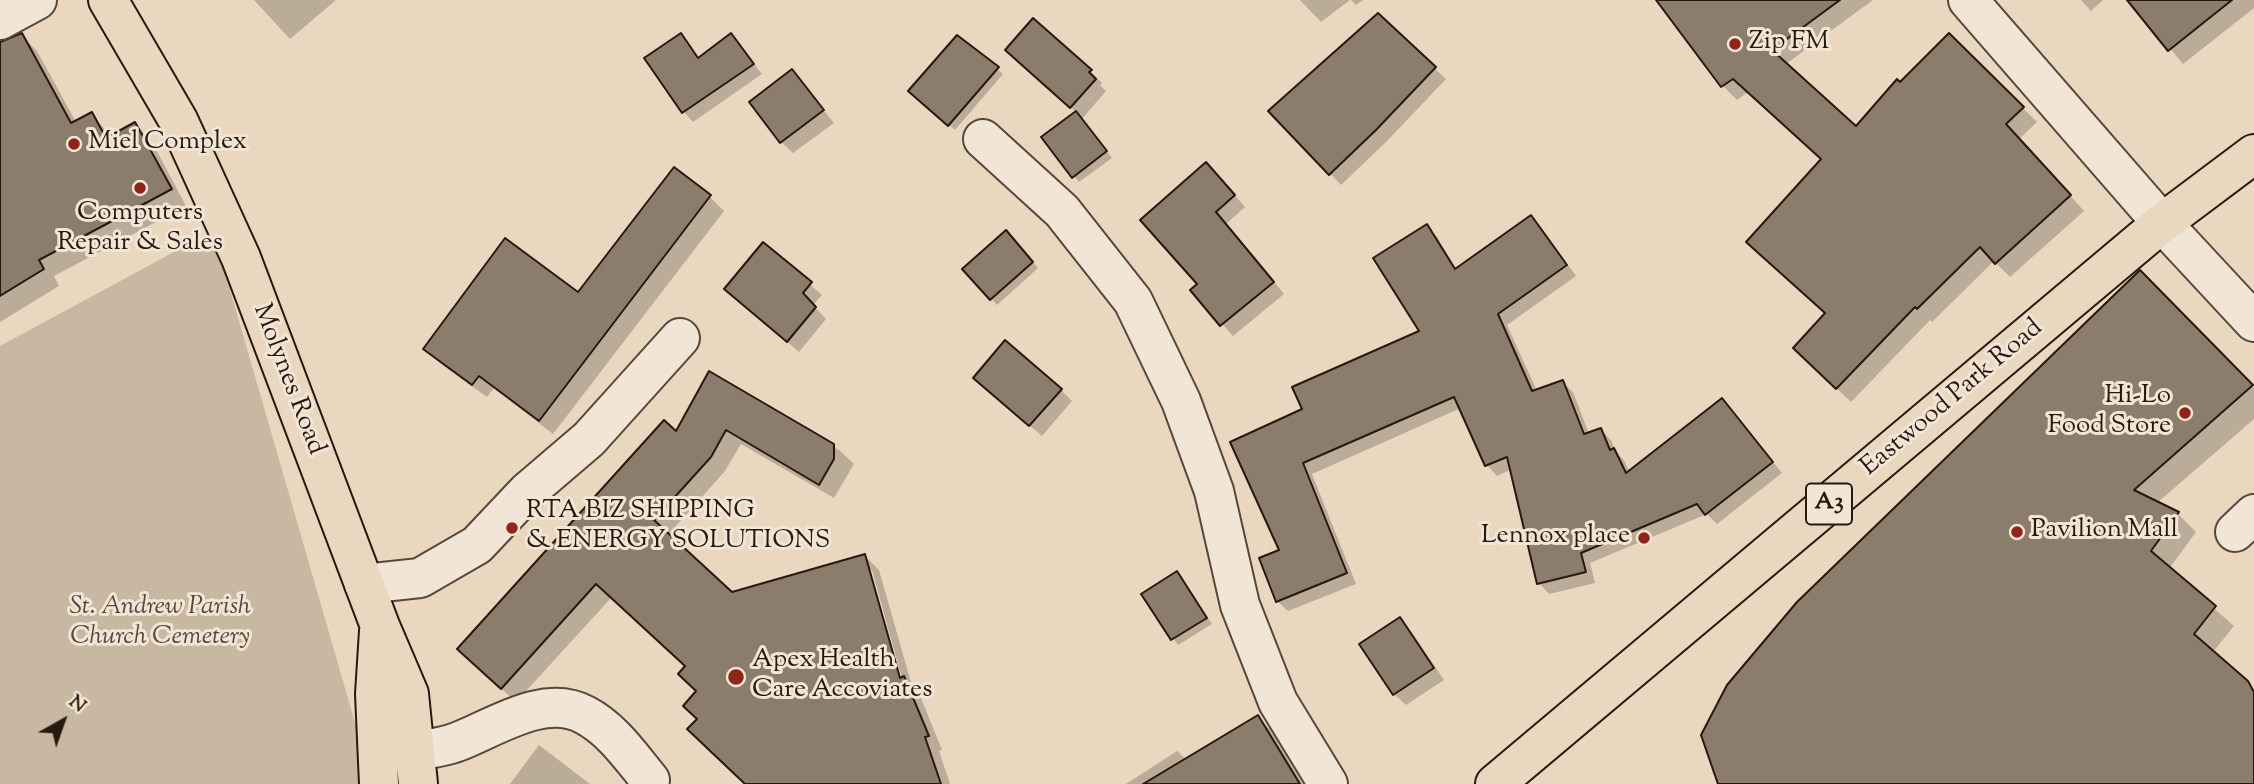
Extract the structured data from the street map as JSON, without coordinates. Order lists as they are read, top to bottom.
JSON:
{
  "streets": {
    "main road": ["Molynes Road", "Eastwood Park Road", "A3"]
  },
  "parks": ["St. Andrew Parish Church Cemetery"],
  "places": [
    "Zip FM",
    "Miel Complex",
    "Computers Repair & Sales",
    "Hi-Lo Food Store",
    "RTA BIZ SHIPPING & ENERGY SOLUTIONS",
    "Pavilion Mall",
    "Lennox place",
    "Apex Health Care Accoviates"
  ],
  "north": "top right"
}
